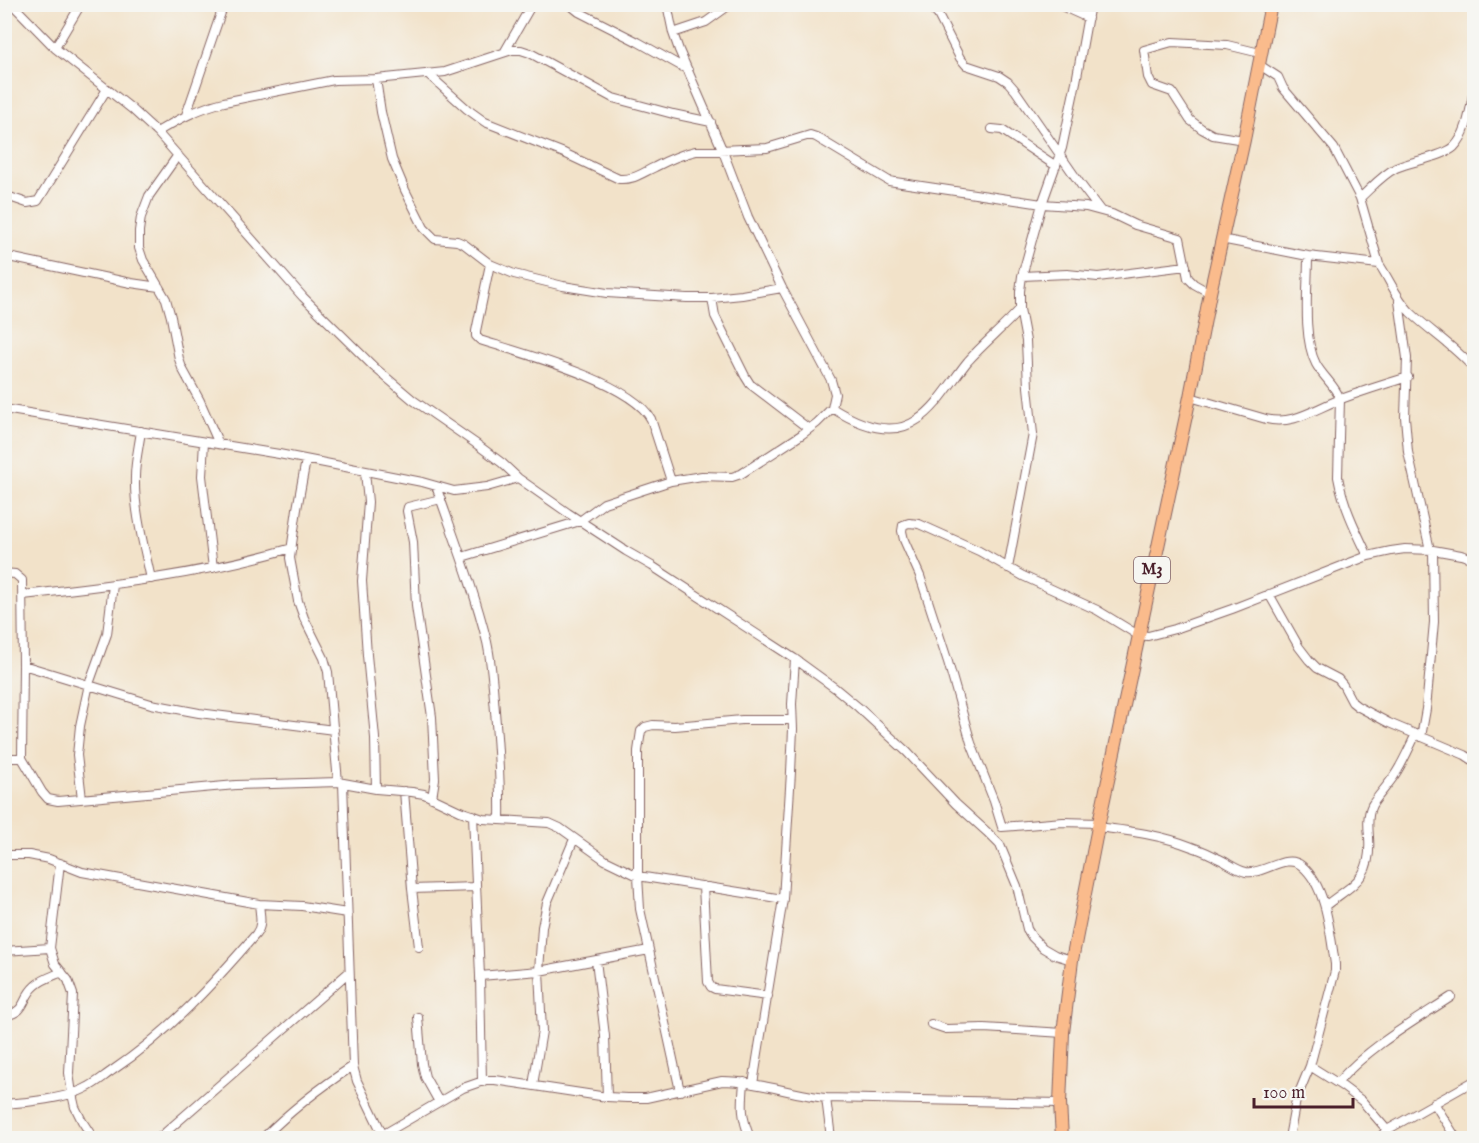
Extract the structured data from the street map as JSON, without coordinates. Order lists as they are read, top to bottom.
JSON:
{
  "streets": {
    "main road": ["M3"]
  },
  "scale_bar": "100 m"
}
